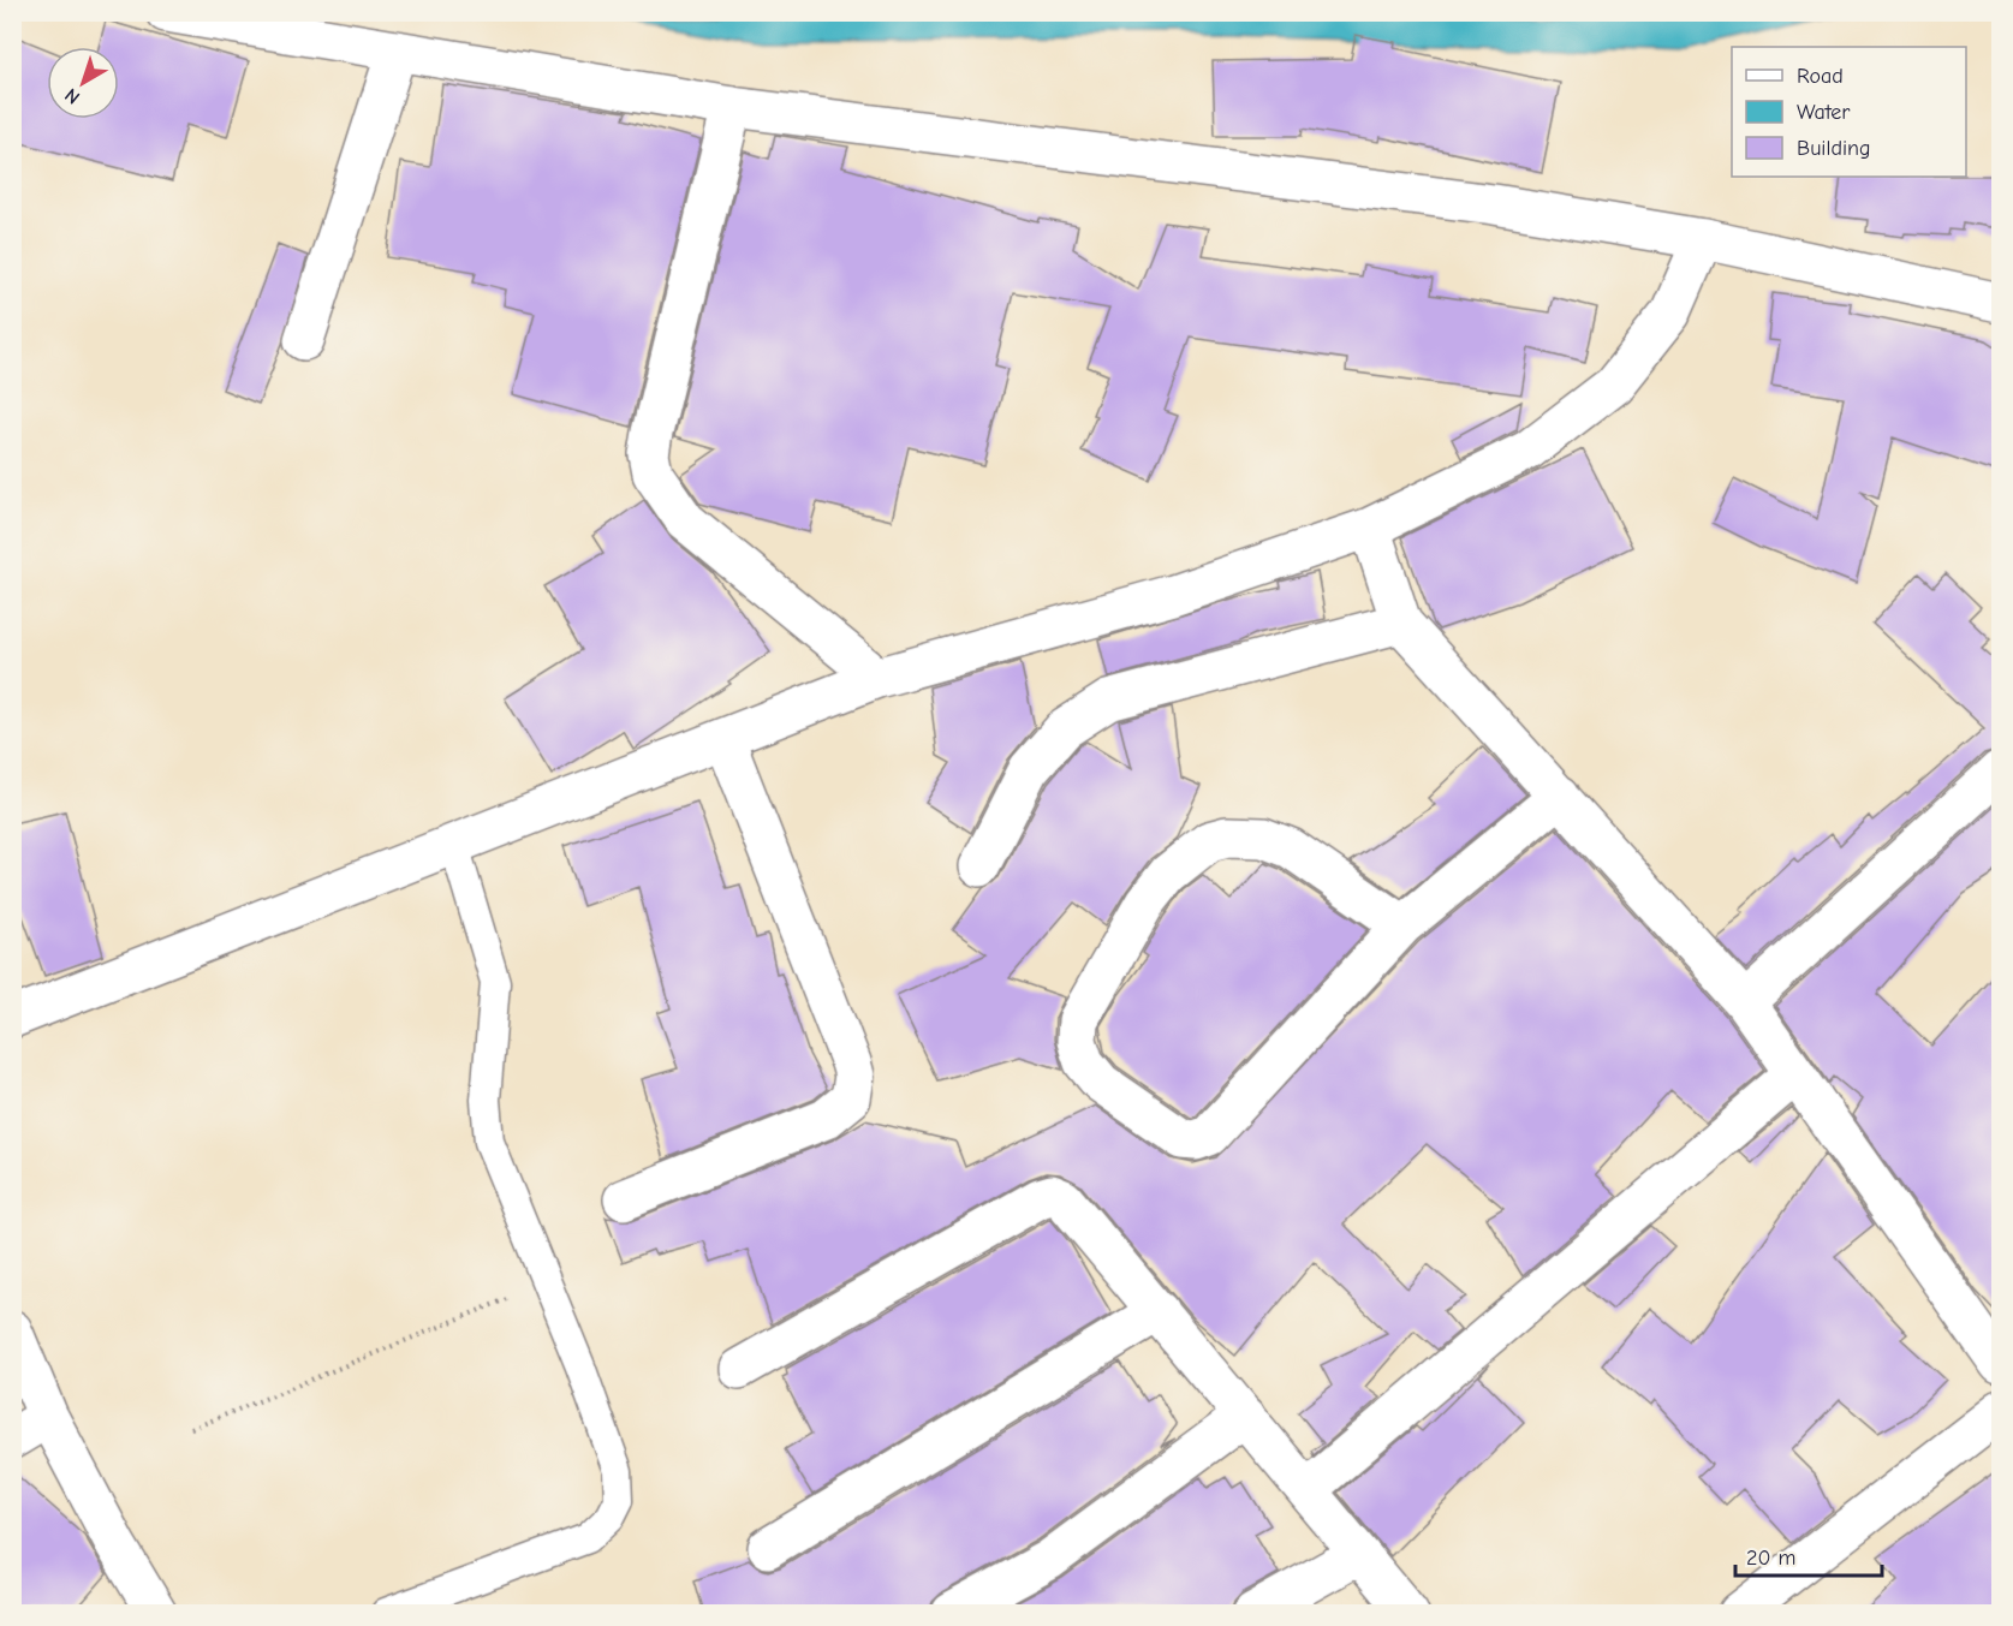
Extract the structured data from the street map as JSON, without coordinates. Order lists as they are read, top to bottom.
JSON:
{
  "legend": ["Road", "Water", "Building"],
  "scale_bar": "20 m",
  "north": "bottom left"
}
